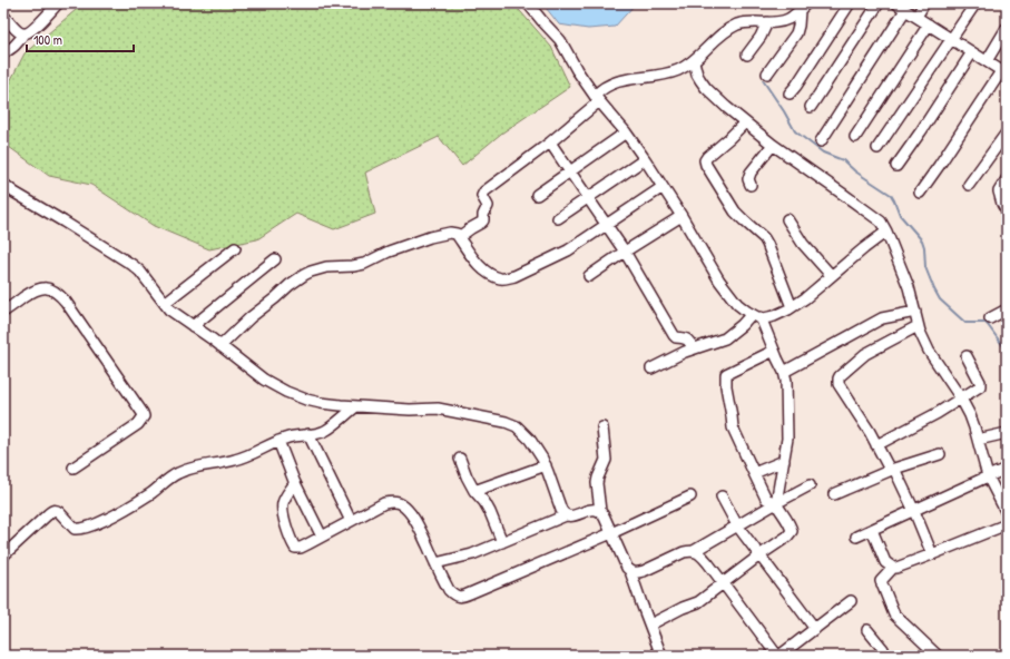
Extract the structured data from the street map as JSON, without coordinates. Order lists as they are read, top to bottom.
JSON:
{
  "scale_bar": "100 m"
}
